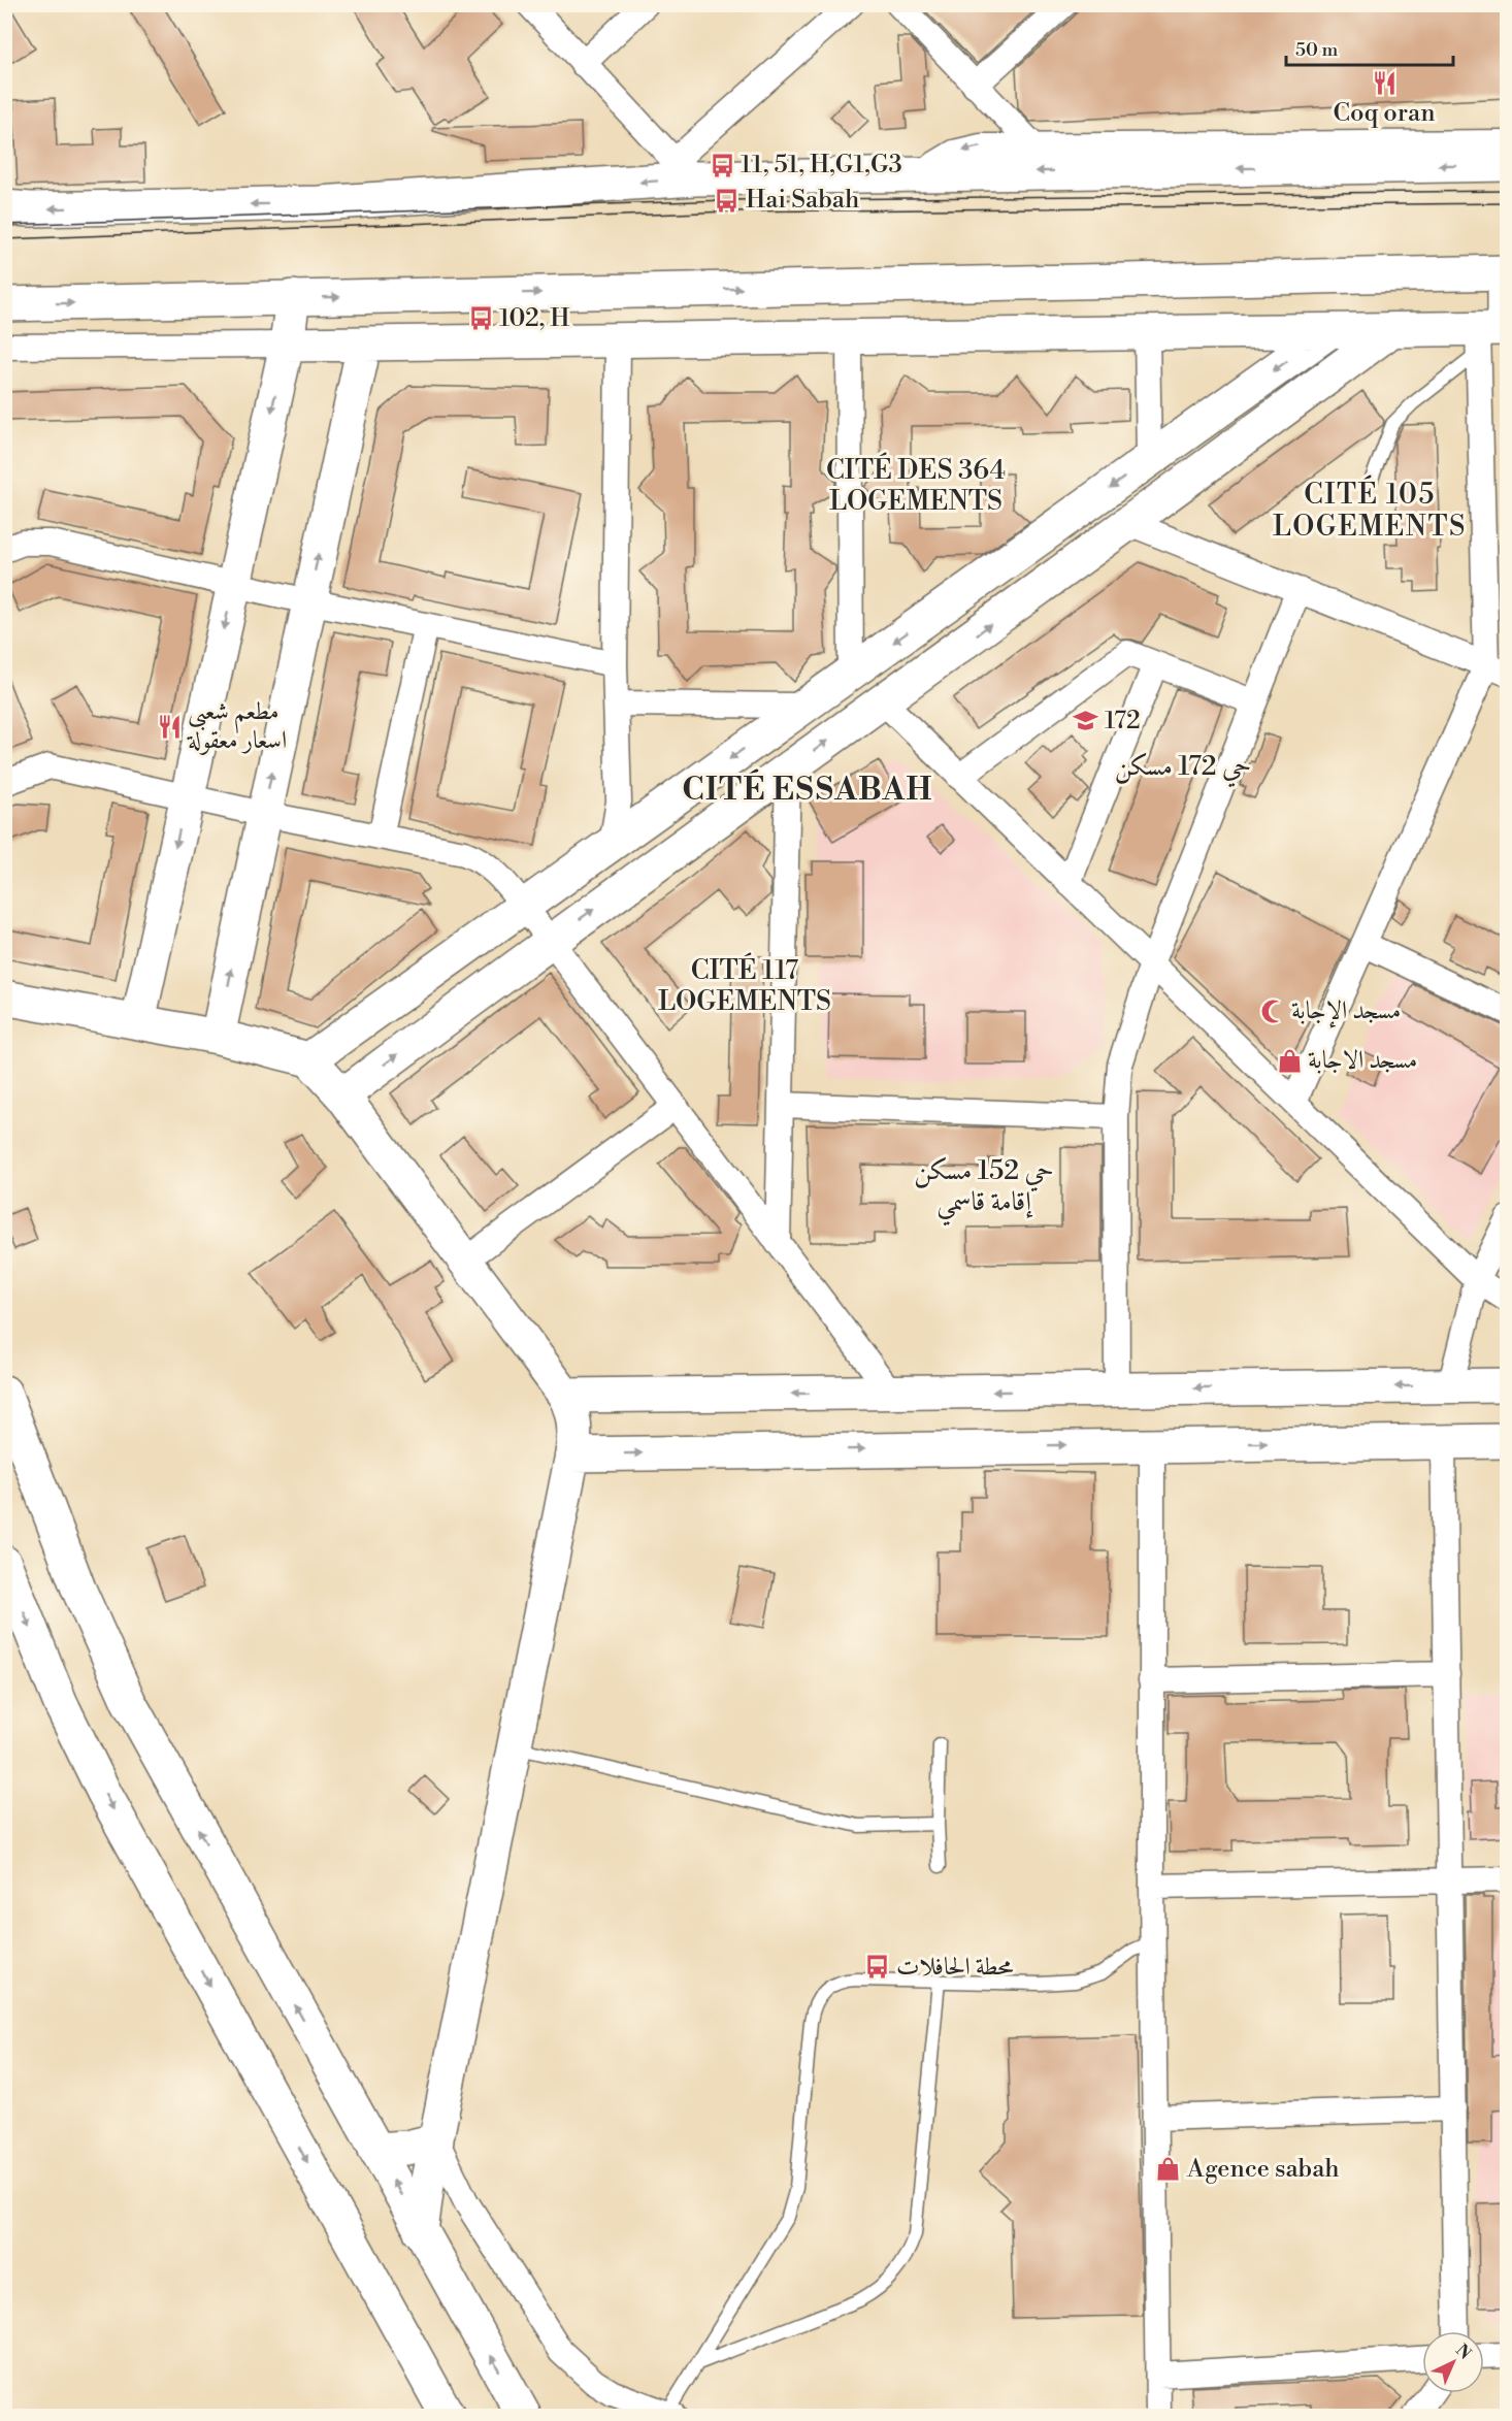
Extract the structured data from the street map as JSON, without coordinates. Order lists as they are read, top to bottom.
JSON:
{
  "districts": [
    "CITÉ DES 364 LOGEMENTS",
    "CITÉ 105 LOGEMENTS",
    "حي 172 مسكن",
    "CITÉ ESSABAH",
    "CITÉ 117 LOGEMENTS",
    "حي 152 مسكن إقامة قاسمي"
  ],
  "places": {
    "restaurant": ["Coq oran", "مطعم شعبي اسعار معقولة"],
    "bus stop": [
      "11, 51, H,G1,G3",
      "Hai Sabah",
      "102, H",
      "محطة الحافلات"
    ],
    "school or university": ["172"],
    "mosque": ["مسجد الإجابة"],
    "shop": ["مسجد الاجابة", "Agence sabah"]
  },
  "scale_bar": "50 m",
  "north": "top right"
}
